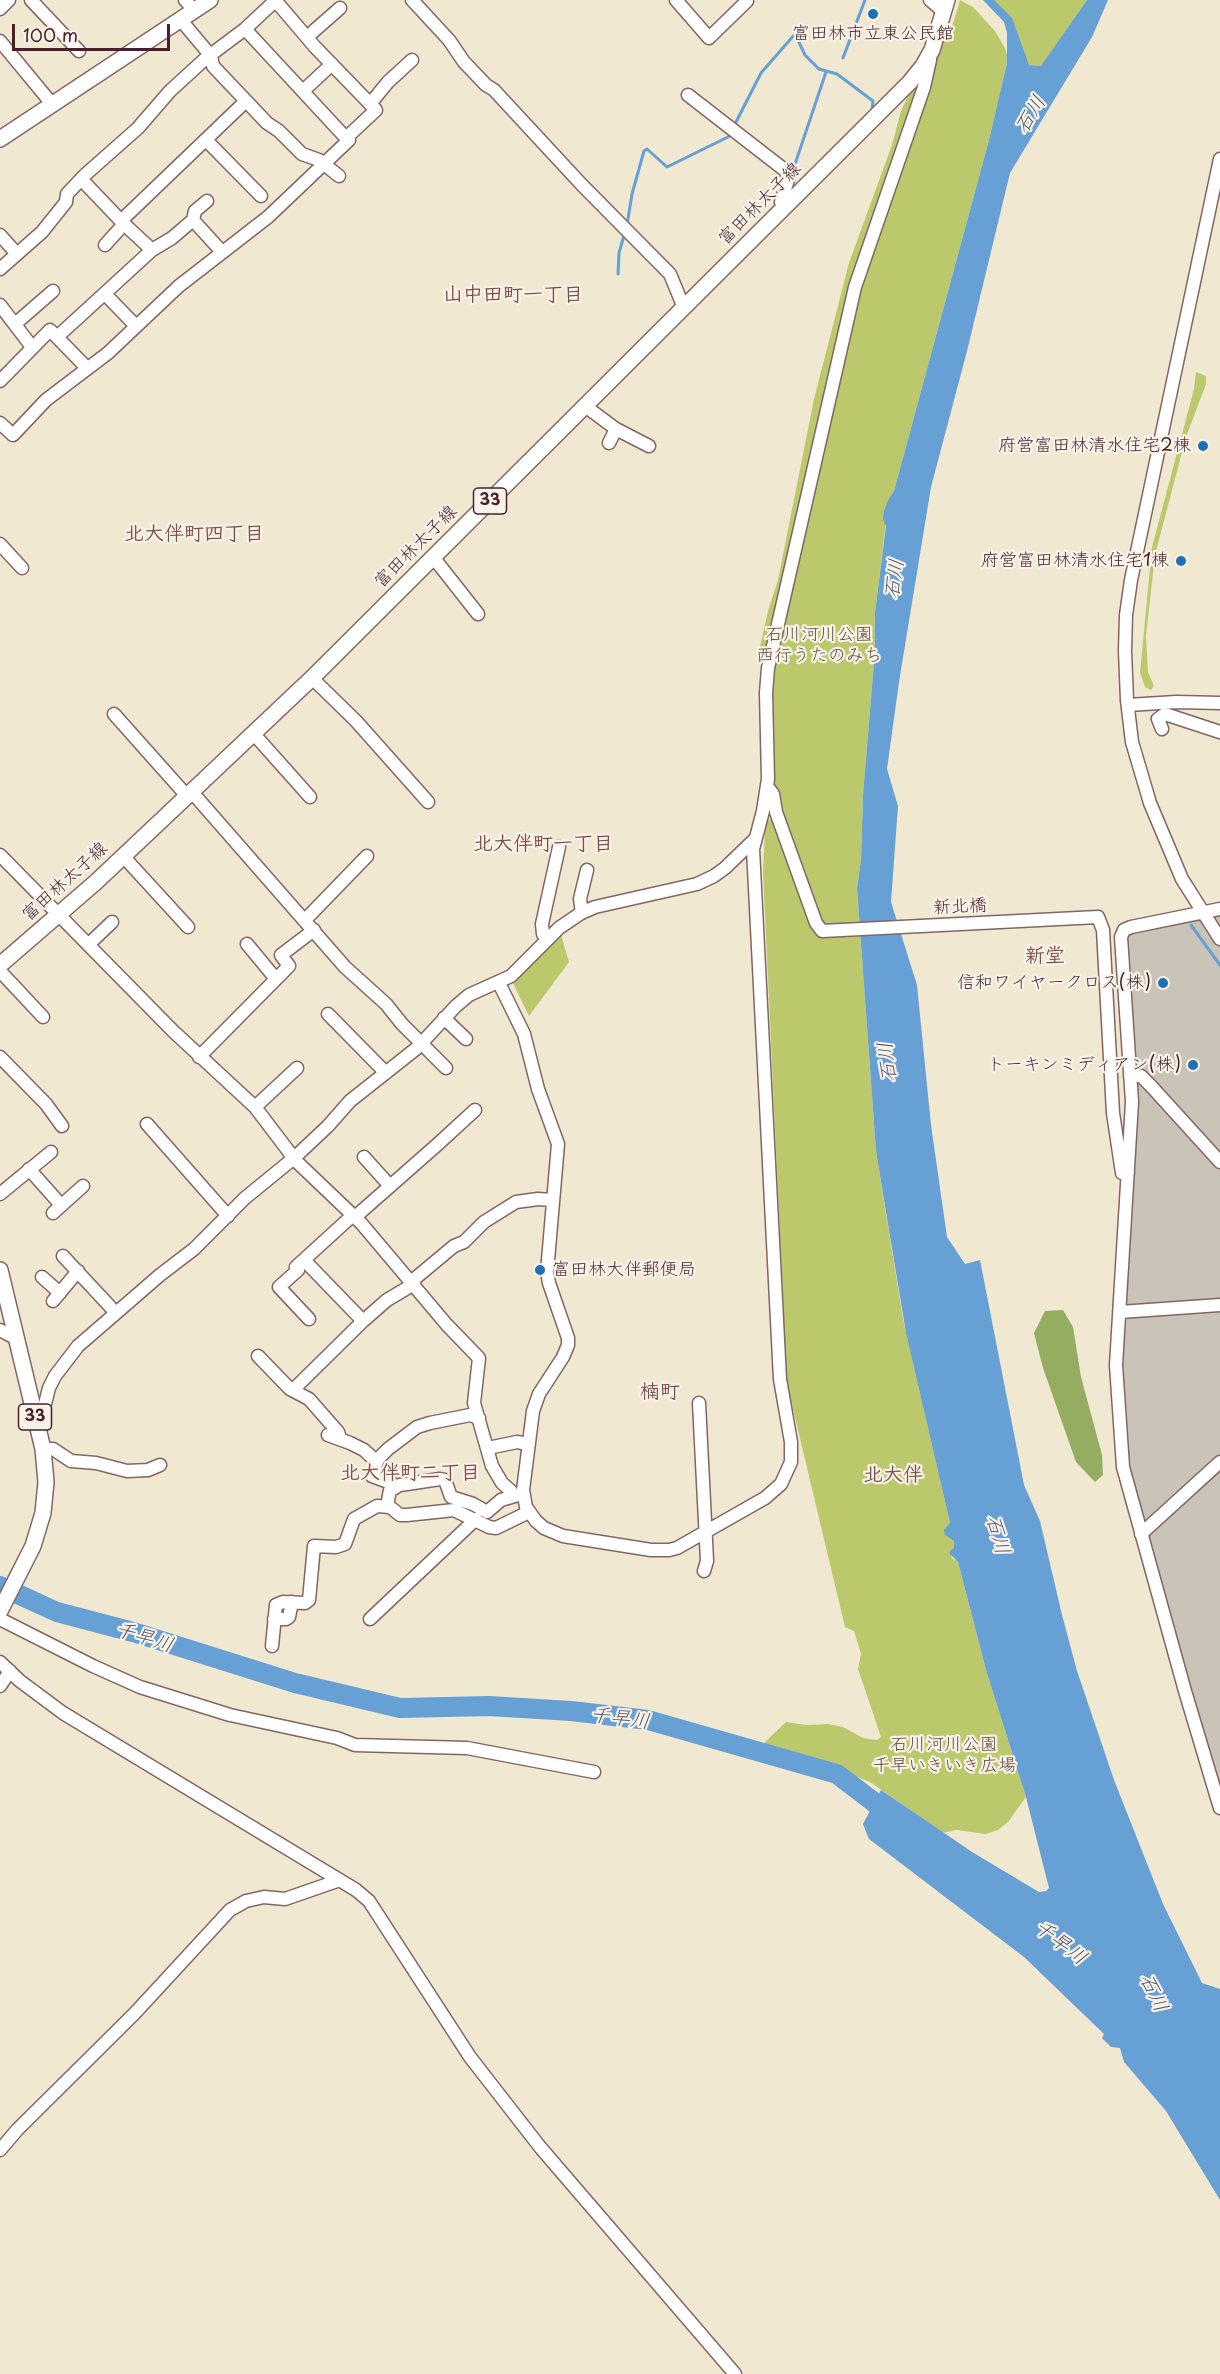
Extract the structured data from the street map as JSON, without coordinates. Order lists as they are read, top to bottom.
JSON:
{
  "streets": {
    "main road": ["富田林太子線", "33"],
    "street": ["新北橋"]
  },
  "districts": [
    "山中田町一丁目",
    "北大伴町四丁目",
    "北大伴町一丁目",
    "新堂",
    "楠町",
    "北大伴町二丁目",
    "北大伴"
  ],
  "water": ["石川", "千早川"],
  "parks": ["石川河川公園 西行うたのみち", "石川河川公園 千早いきいき広場"],
  "places": [
    "富田林市立東公民館",
    "府営富田林清水住宅2棟",
    "府営富田林清水住宅1棟",
    "信和ワイヤークロス(株)",
    "トーキンミディアン(株)",
    "富田林大伴郵便局"
  ],
  "scale_bar": "100 m"
}
